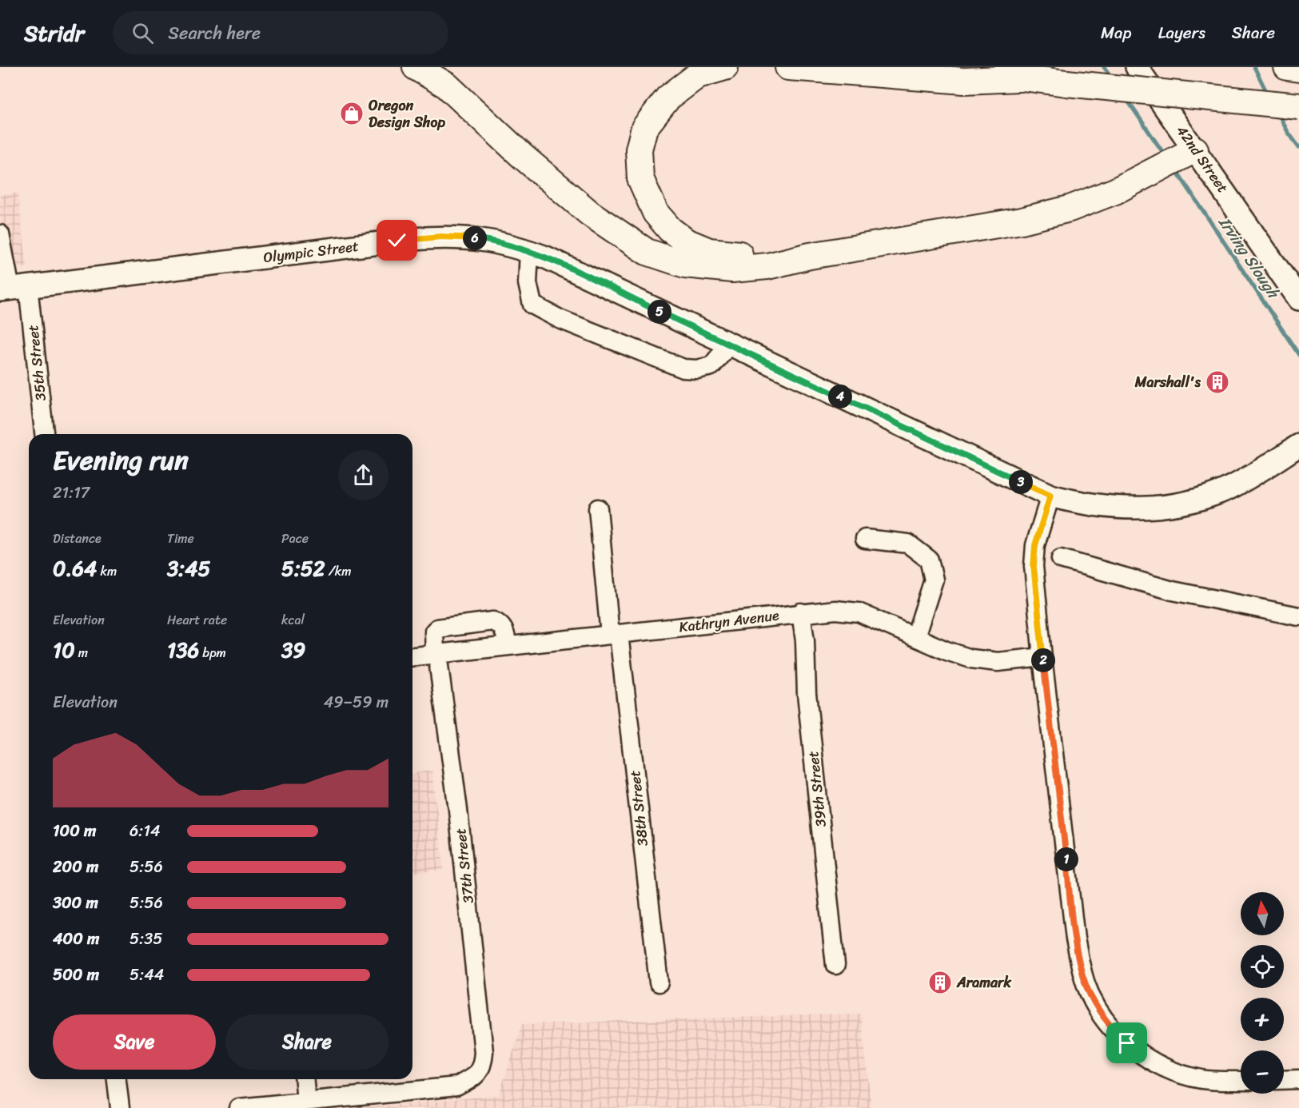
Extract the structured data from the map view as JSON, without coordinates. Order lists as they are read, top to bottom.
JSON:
{
  "streets": {
    "main road": ["42nd Street", "Olympic Street"],
    "street": [
      "35th Street",
      "Kathryn Avenue",
      "39th Street",
      "38th Street",
      "37th Street"
    ]
  },
  "crossings": [
    ["Olympic Street", "35th Street"],
    ["Kathryn Avenue", "39th Street"],
    ["Kathryn Avenue", "38th Street"],
    ["Kathryn Avenue", "37th Street"]
  ],
  "water": ["Irving Slough"],
  "places": {
    "shop": ["Oregon Design Shop"],
    "building": ["Marshall's", "Aramark"]
  },
  "north": "top",
  "page": {
    "header": "Stridr",
    "search": "Search here",
    "nav": ["Map", "Layers", "Share"],
    "pins": [
      "6",
      "5",
      "4",
      "3",
      "2",
      "1"
    ],
    "heading": ["Evening run", "21:17"],
    "stats": [
      ["Distance", "0.64 km"],
      ["Time", "3:45"],
      ["Pace", "5:52 /km"],
      ["Elevation", "10 m"],
      ["Heart rate", "136 bpm"],
      ["kcal", "39"]
    ],
    "chart": ["Elevation", "49–59 m"],
    "list": [
      {
        "name": "100 m",
        "note": "6:14"
      },
      {
        "name": "200 m",
        "note": "5:56"
      },
      {
        "name": "300 m",
        "note": "5:56"
      },
      {
        "name": "400 m",
        "note": "5:35"
      },
      {
        "name": "500 m",
        "note": "5:44"
      }
    ],
    "map_buttons": ["+", "−"],
    "buttons": ["Save", "Share"]
  }
}
